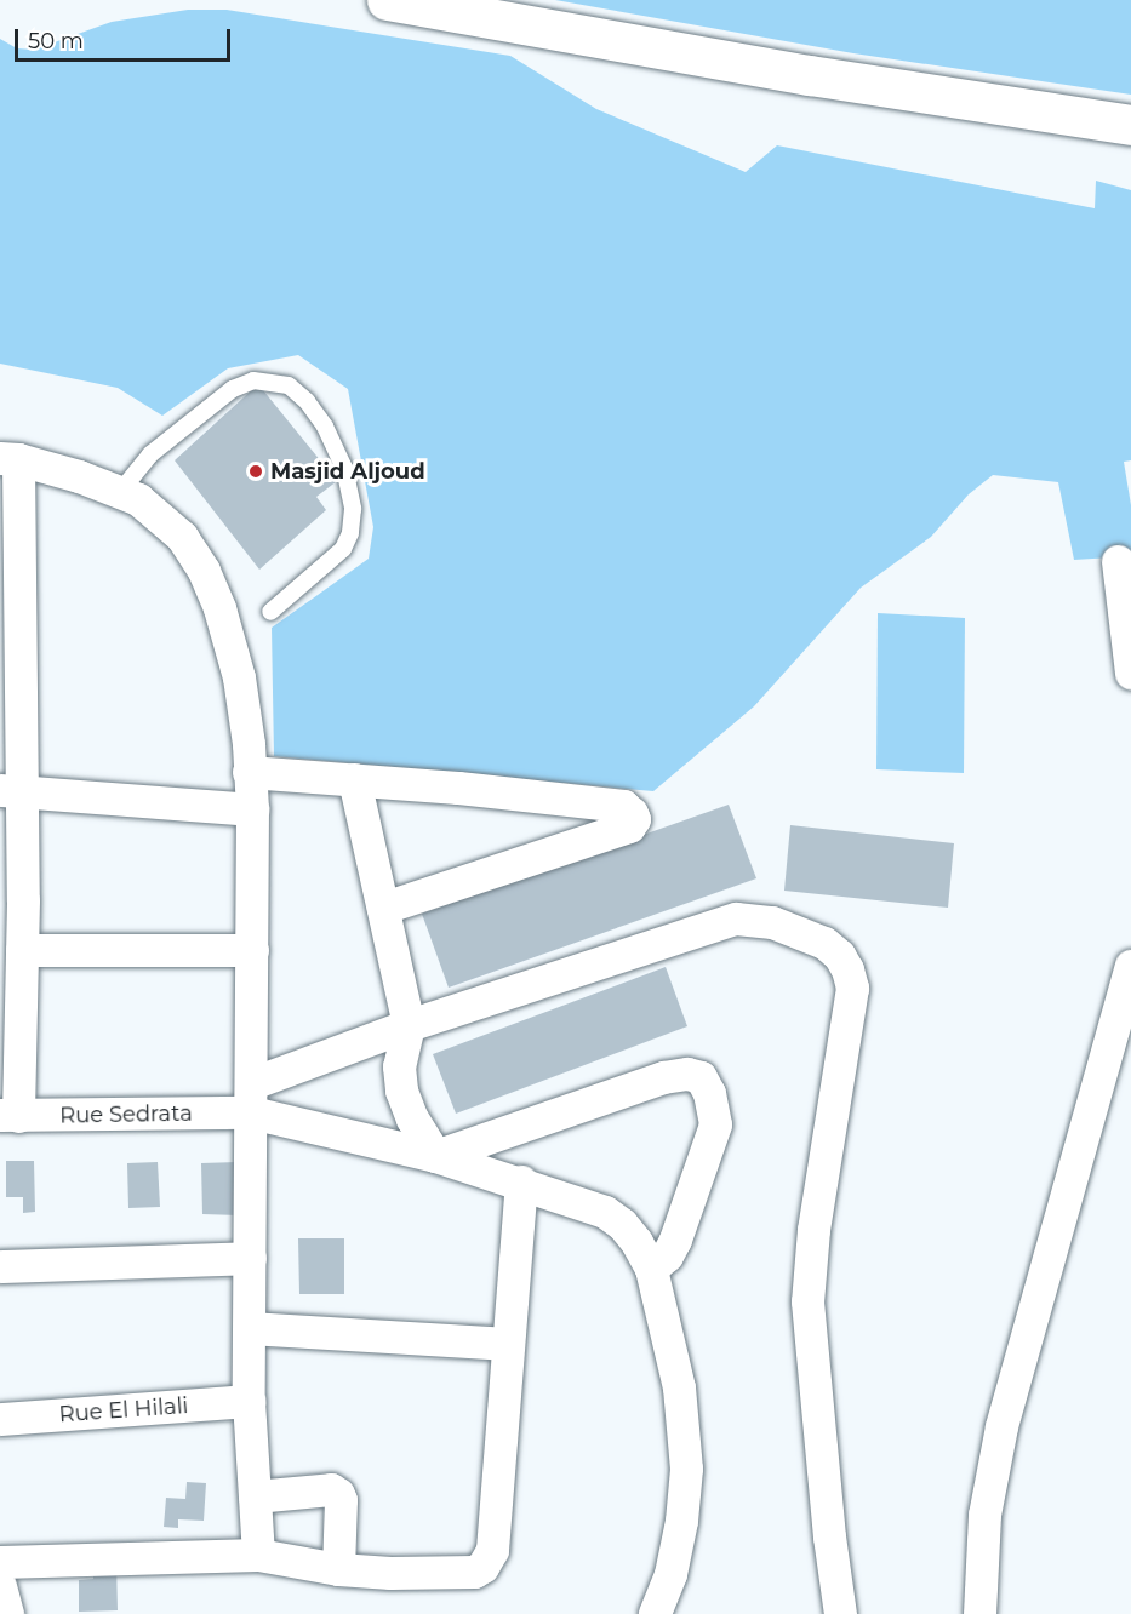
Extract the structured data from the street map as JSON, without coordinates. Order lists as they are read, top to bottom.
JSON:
{
  "streets": {
    "street": ["Rue Sedrata", "Rue El Hilali"]
  },
  "places": ["Masjid Aljoud"],
  "scale_bar": "50 m"
}
